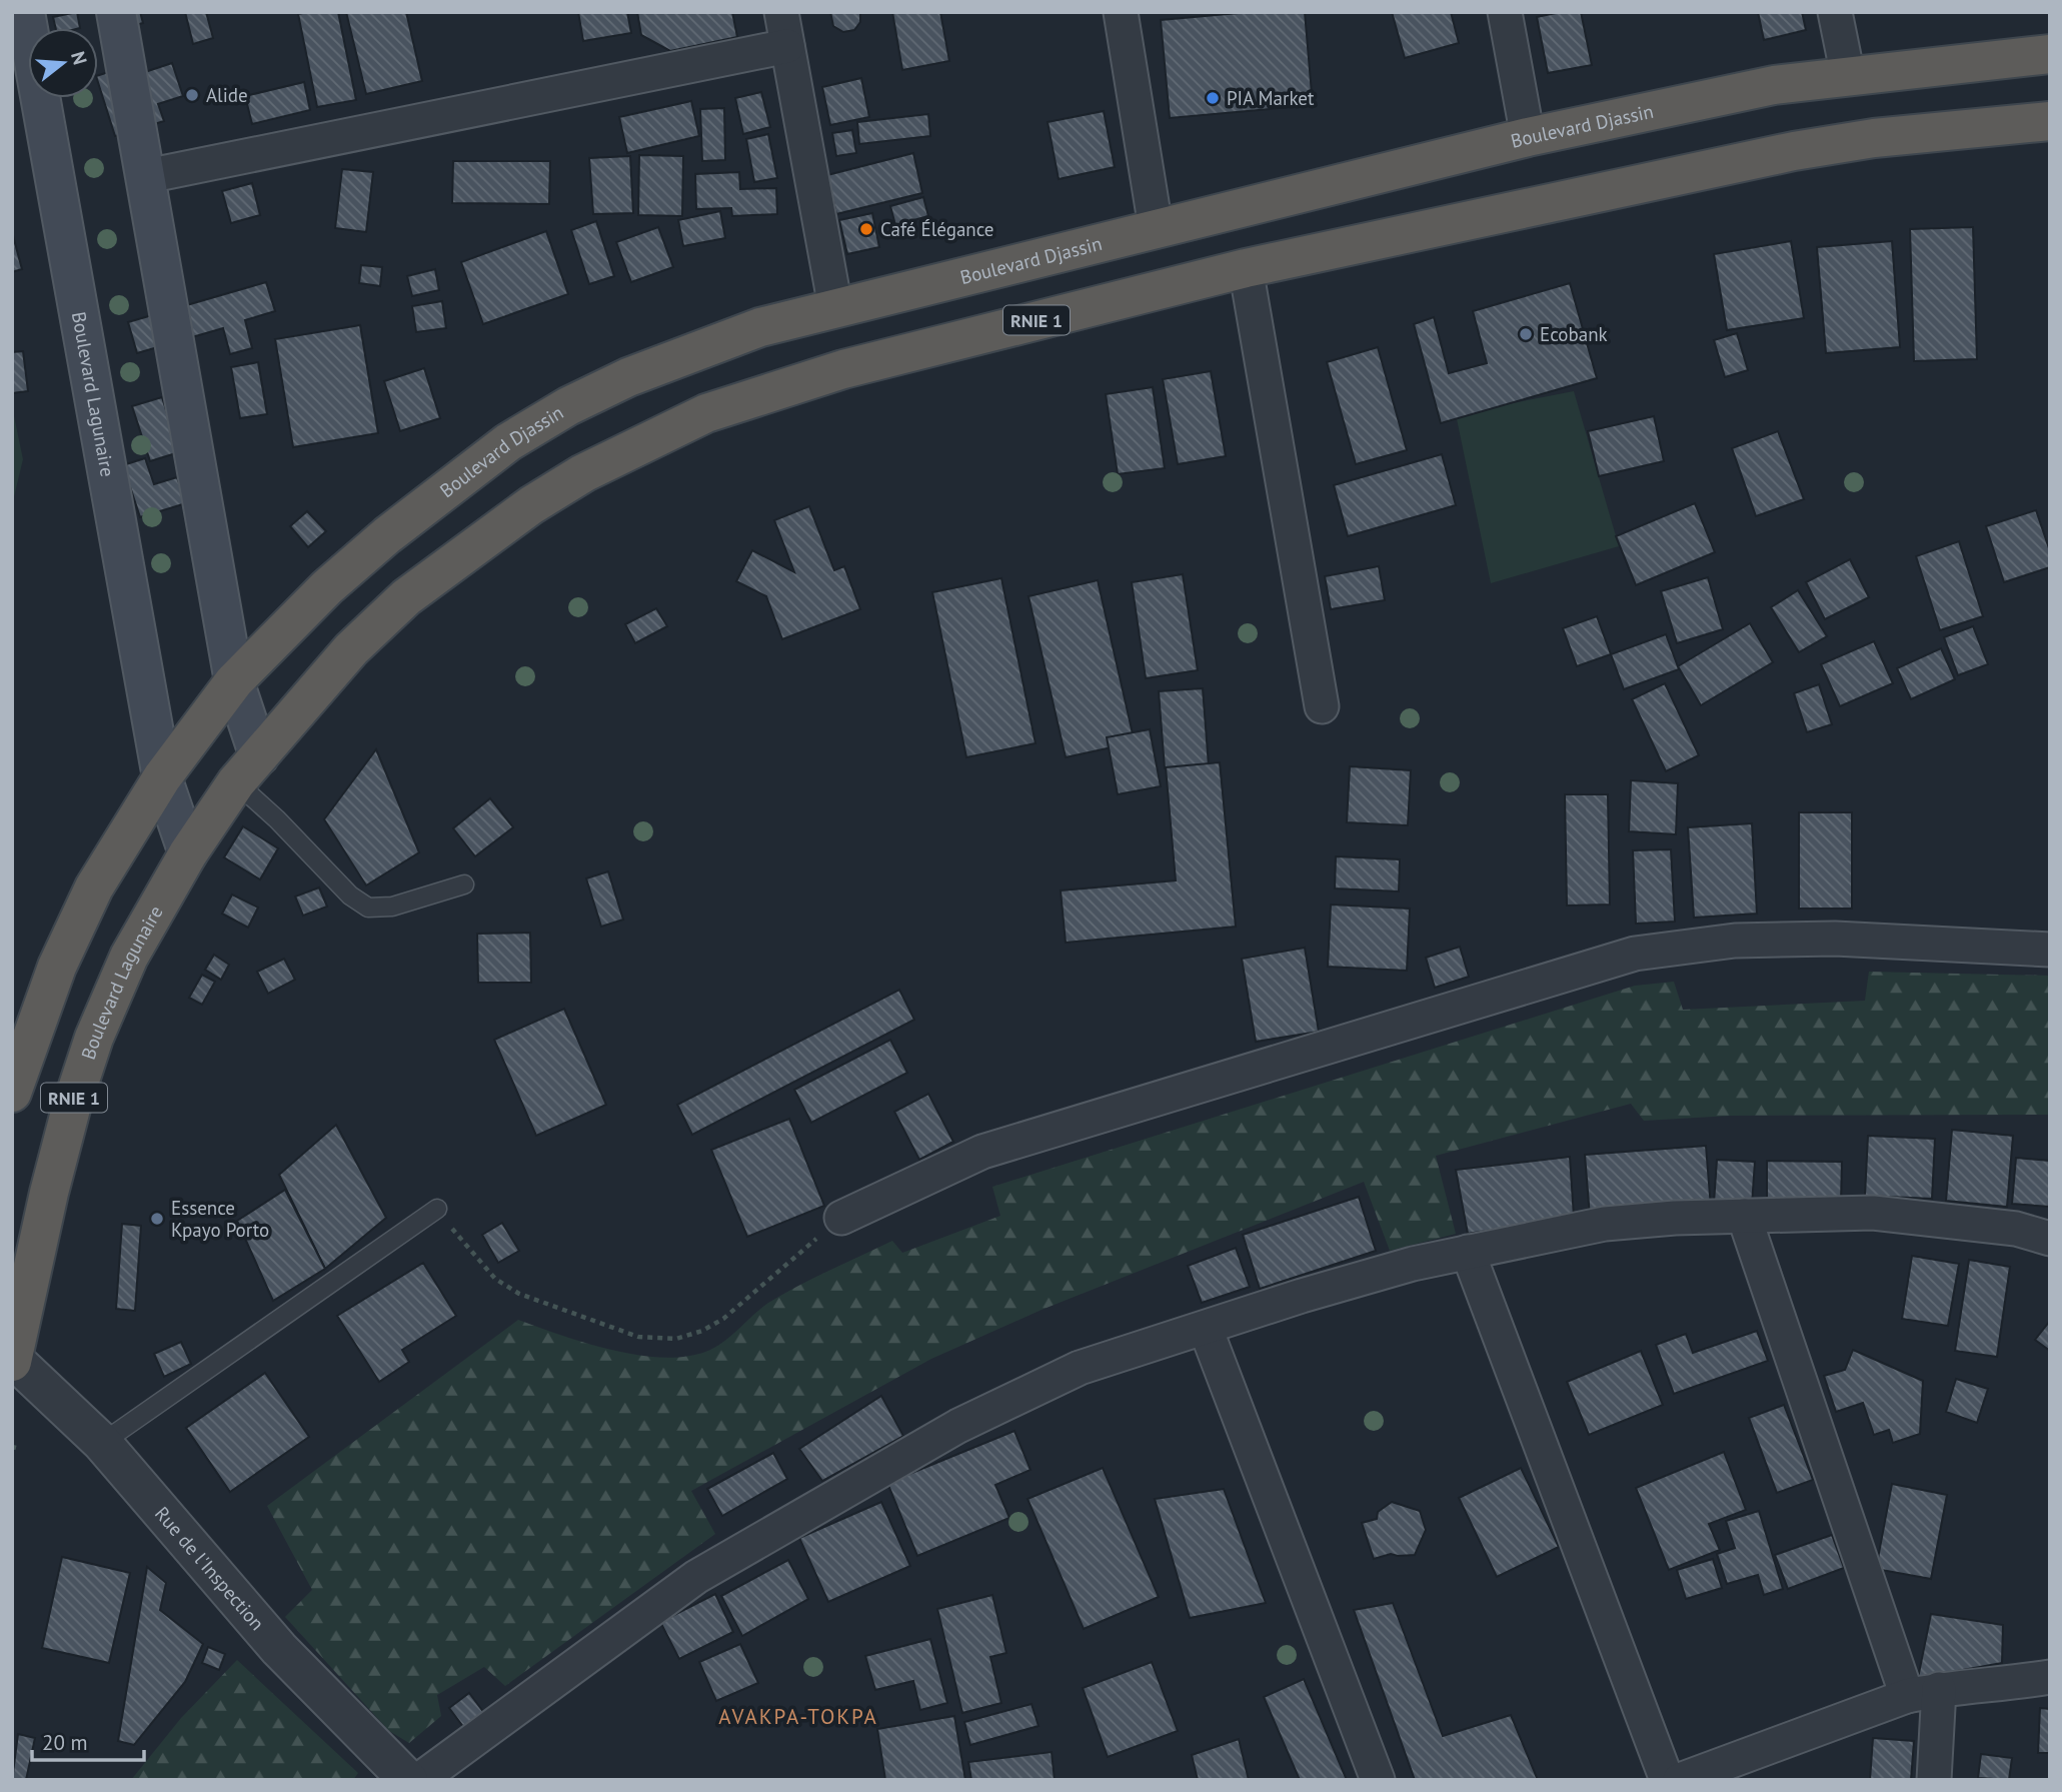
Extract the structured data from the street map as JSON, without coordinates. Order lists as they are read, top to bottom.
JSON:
{
  "streets": {
    "highway": ["Boulevard Djassin", "RNIE 1", "Boulevard Lagunaire"],
    "street": ["Rue de l'Inspection"]
  },
  "crossings": [
    ["Boulevard Djassin", "RNIE 1"],
    ["Boulevard Djassin", "Boulevard Lagunaire"],
    ["RNIE 1", "Boulevard Lagunaire"],
    ["Boulevard Lagunaire", "Rue de l'Inspection"]
  ],
  "districts": ["AVAKPA-TOKPA"],
  "places": [
    "Alide",
    "PIA Market",
    "Café Élégance",
    "Ecobank",
    "Essence Kpayo Porto"
  ],
  "scale_bar": "20 m",
  "north": "right"
}
